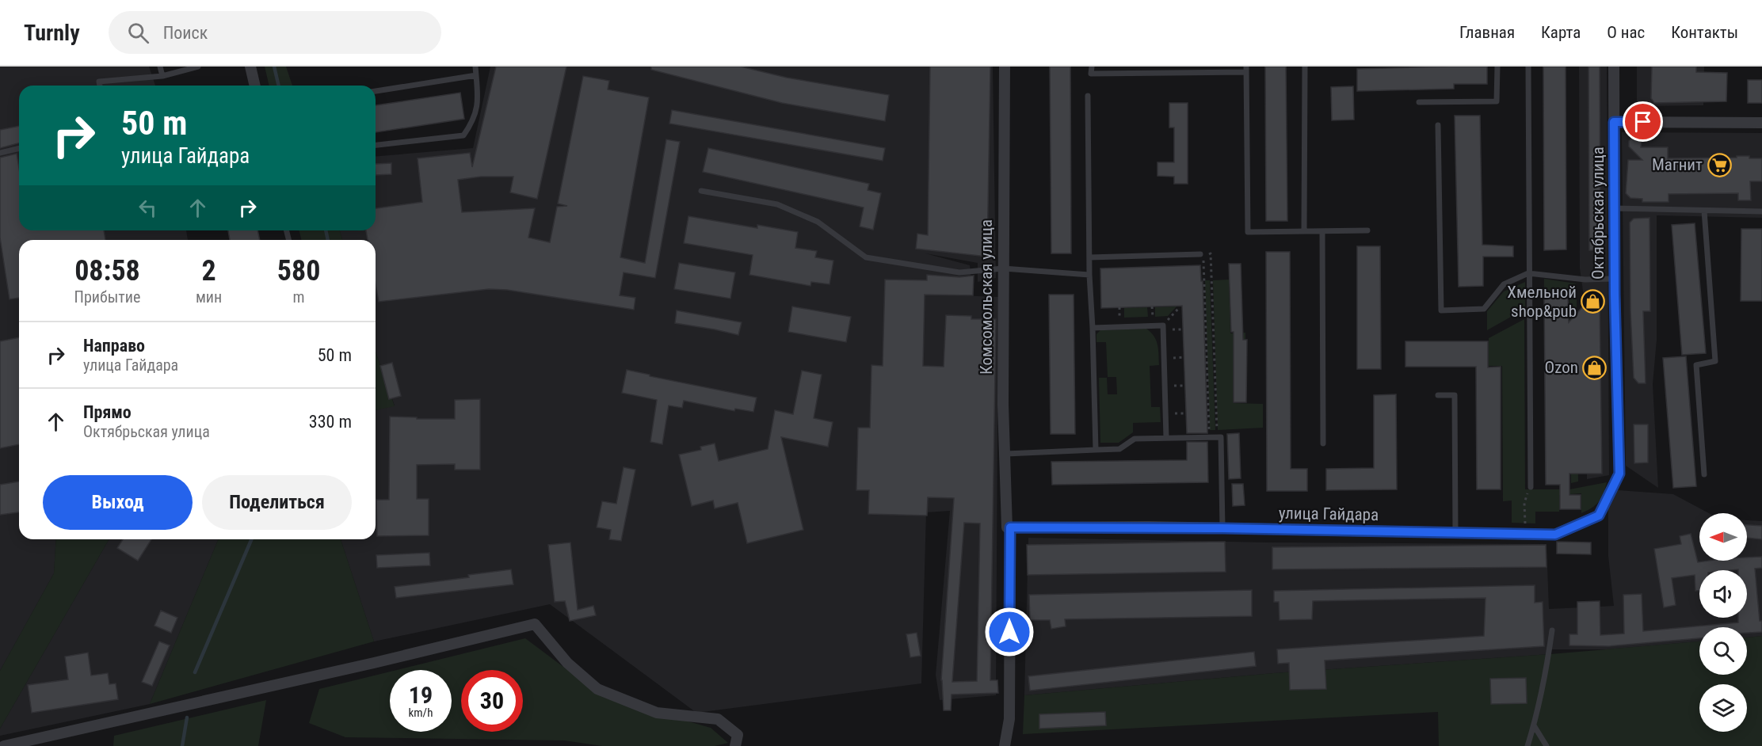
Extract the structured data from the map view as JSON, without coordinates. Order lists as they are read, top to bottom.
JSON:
{
  "streets": {
    "street": ["Октябрьская улица", "Комсомольская улица", "улица Гайдара"]
  },
  "crossings": [
    ["Октябрьская улица", "улица Гайдара"],
    ["Комсомольская улица", "улица Гайдара"]
  ],
  "places": {
    "supermarket": ["Магнит"],
    "shop": ["Хмельной shop&pub", "Ozon"]
  },
  "north": "left",
  "page": {
    "header": "Turnly",
    "search": "Поиск",
    "nav": [
      "Главная",
      "Карта",
      "О нас",
      "Контакты"
    ],
    "turn": ["50 m", "улица Гайдара"],
    "eta": [
      "08:58",
      "Прибытие",
      "2",
      "мин",
      "580",
      "m"
    ],
    "list": [
      {
        "name": "Направо",
        "note": "улица Гайдара",
        "value": "50 m"
      },
      {
        "name": "Прямо",
        "note": "Октябрьская улица",
        "value": "330 m"
      }
    ],
    "buttons": ["Выход", "Поделиться"],
    "speed": "19 km/h",
    "limit": "30"
  }
}
